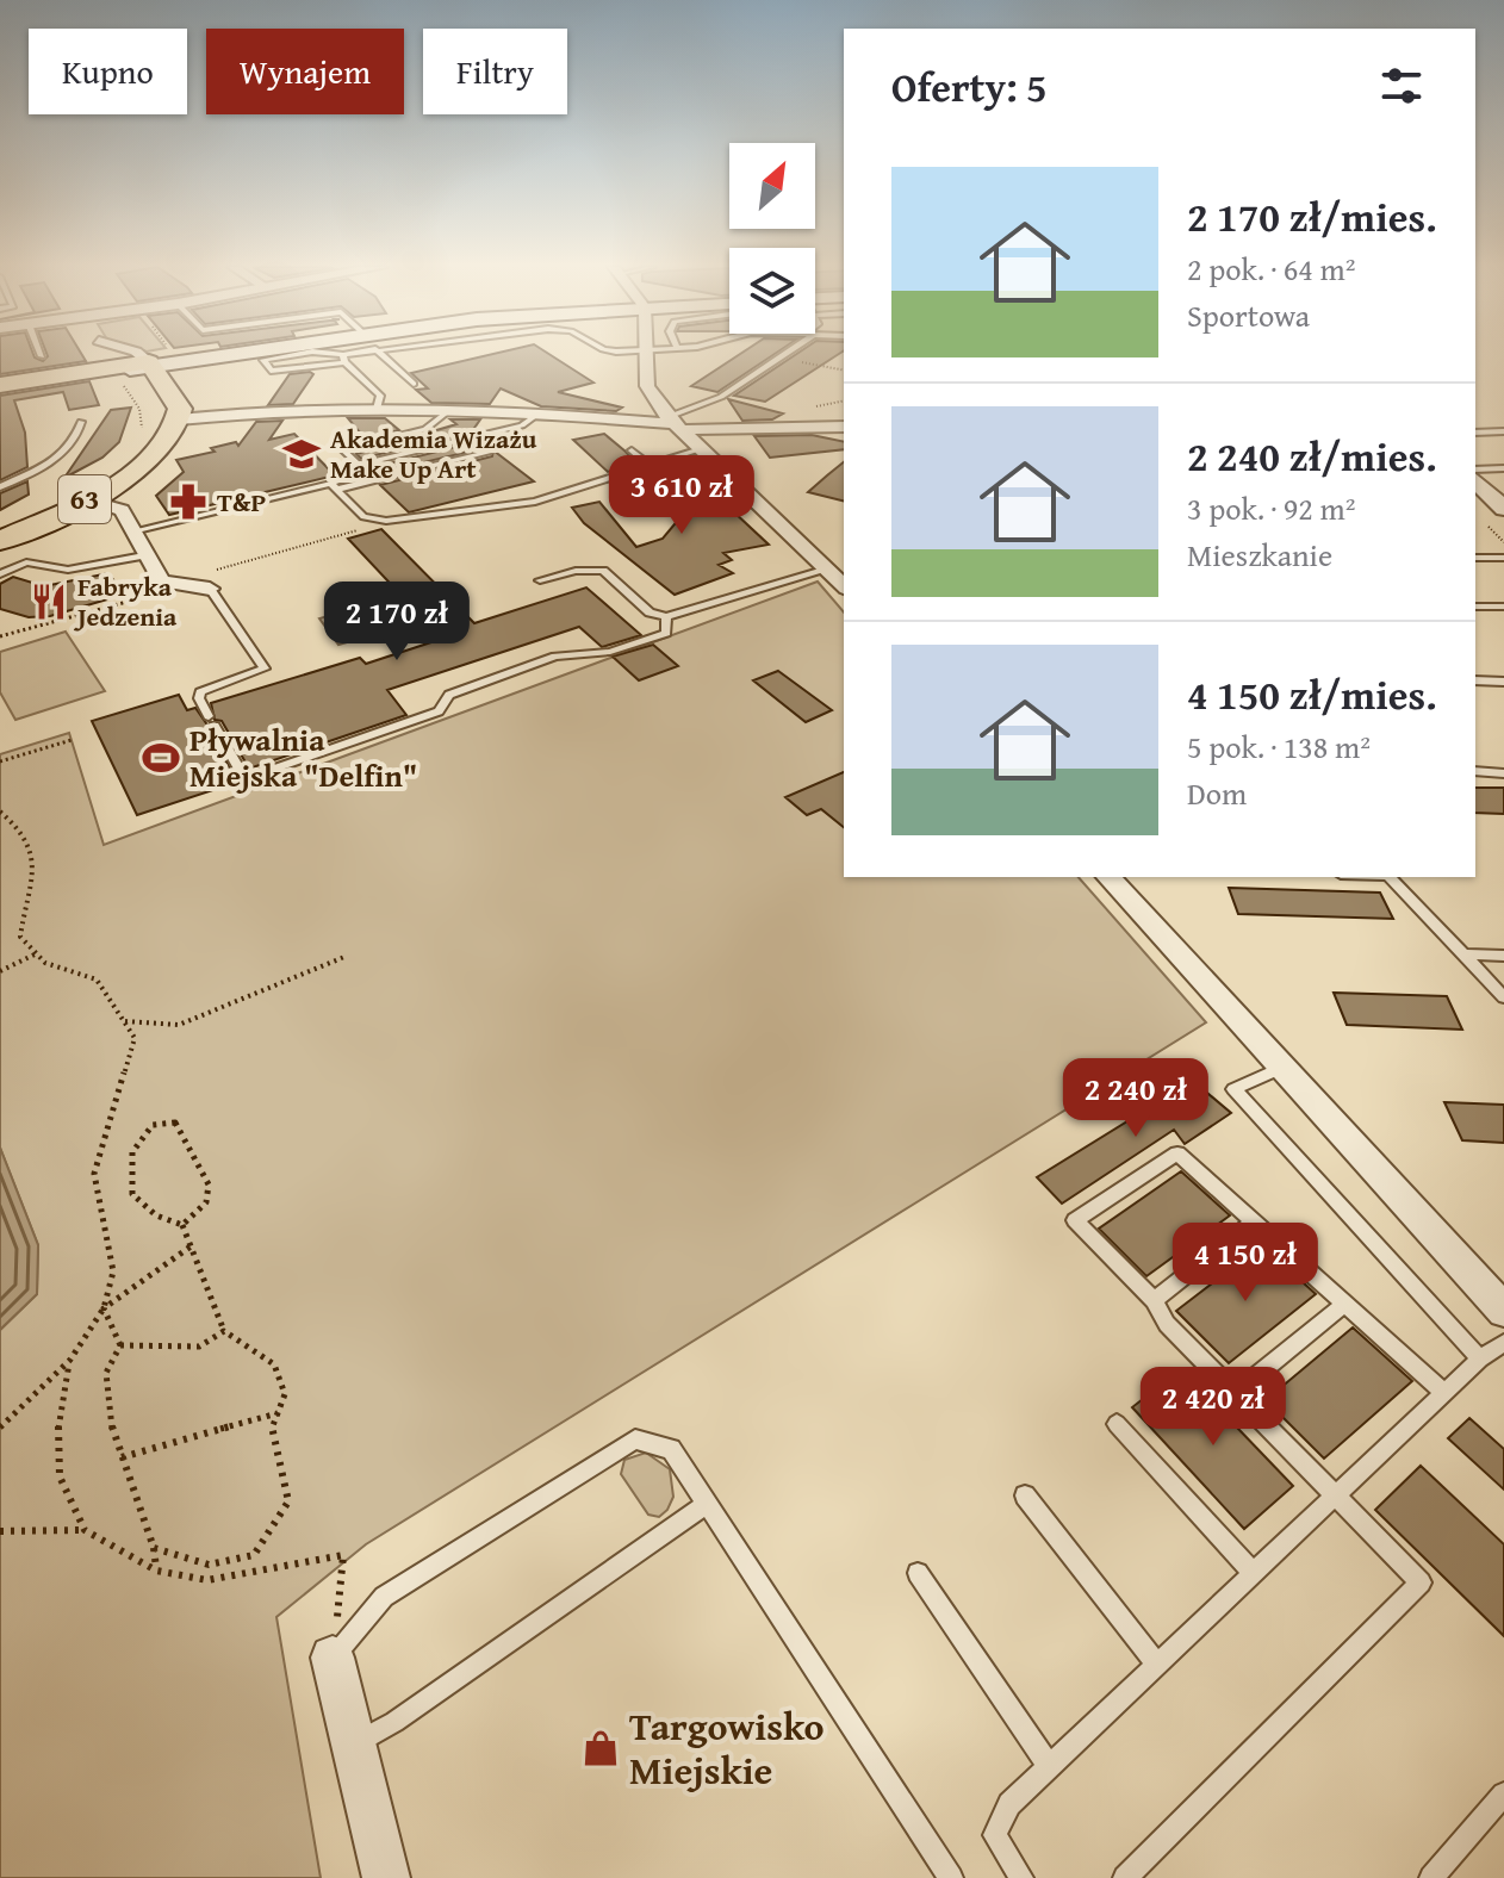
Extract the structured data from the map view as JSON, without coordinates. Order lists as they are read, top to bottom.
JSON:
{
  "streets": {
    "main road": ["63"]
  },
  "places": {
    "school or university": ["Akademia Wizażu Make Up Art"],
    "pharmacy": ["T&P"],
    "restaurant": ["Fabryka Jedzenia"],
    "sports": ["Pływalnia Miejska \"Delfin\""],
    "shop": ["Targowisko Miejskie"]
  },
  "north": "top right",
  "page": {
    "chip": ["Kupno", "Wynajem", "Filtry"],
    "heading": "Oferty: 5",
    "list": [
      {
        "name": "2 170 zł/mies.",
        "note": "2 pok. · 64 m² · Sportowa"
      },
      {
        "name": "2 240 zł/mies.",
        "note": "3 pok. · 92 m² · Mieszkanie"
      },
      {
        "name": "4 150 zł/mies.",
        "note": "5 pok. · 138 m² · Dom"
      }
    ],
    "price": [
      "3 610 zł",
      "2 170 zł",
      "2 240 zł",
      "4 150 zł",
      "2 420 zł"
    ]
  }
}
